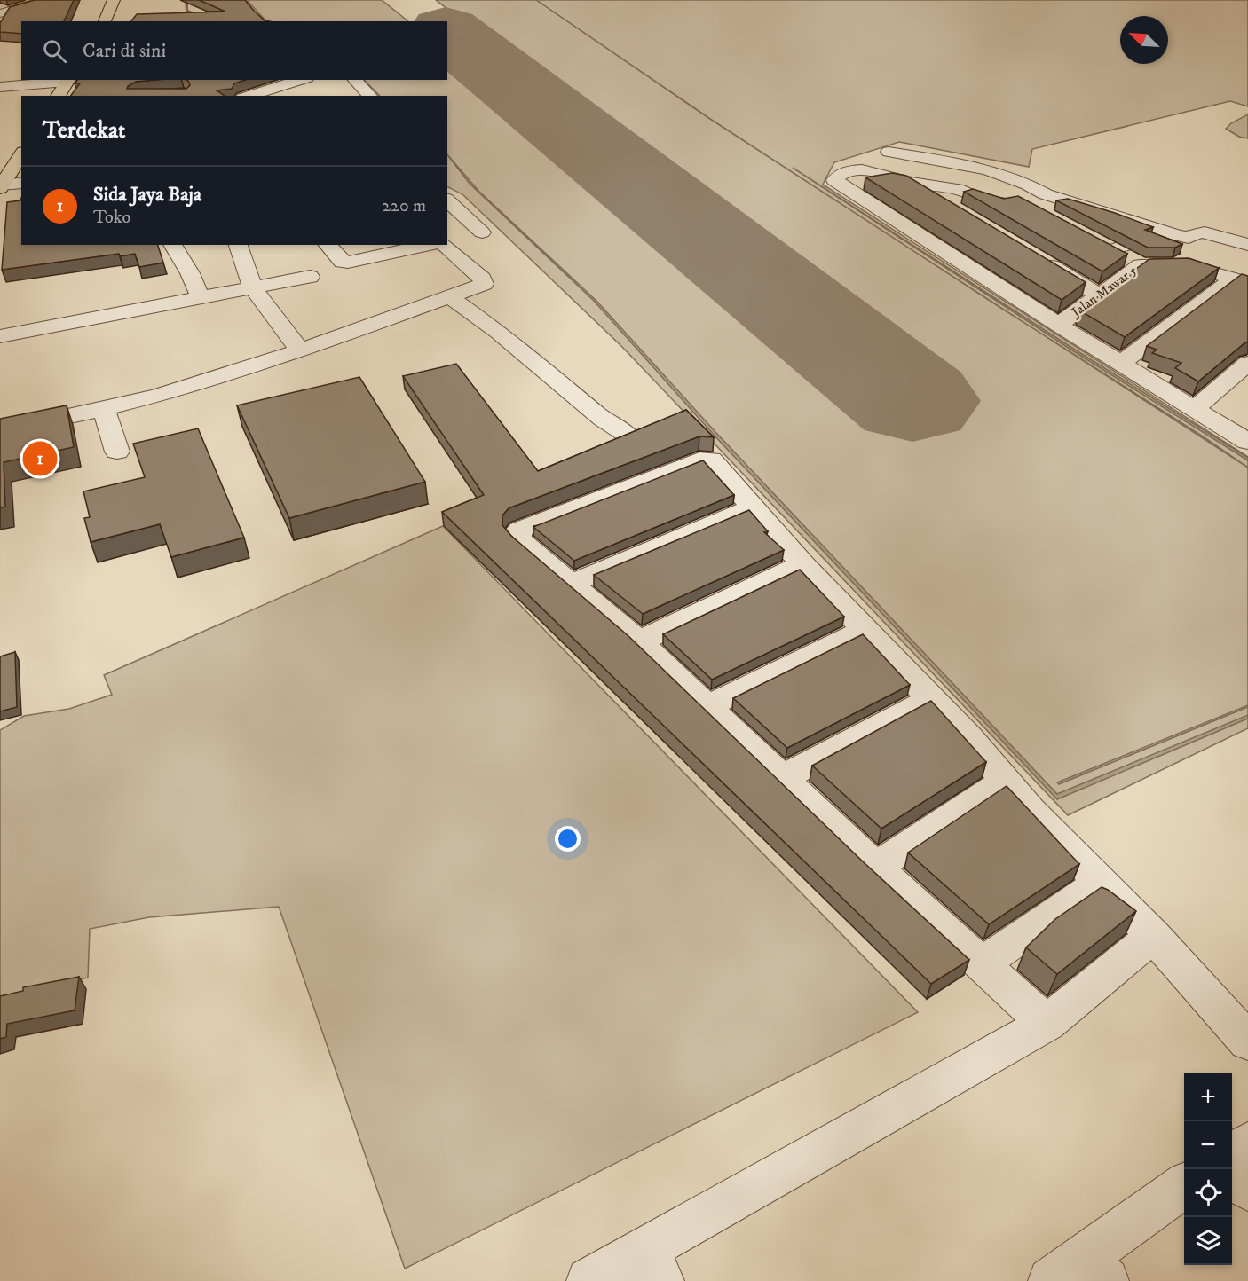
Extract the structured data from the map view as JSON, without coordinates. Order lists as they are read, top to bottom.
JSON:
{
  "streets": {
    "street": ["Jalan Mawar 5"]
  },
  "north": "top left",
  "page": {
    "search": "Cari di sini",
    "heading": "Terdekat",
    "list": [
      {
        "mark": "1",
        "name": "Sida Jaya Baja",
        "note": "Toko",
        "value": "220 m"
      }
    ],
    "pins": "1",
    "map_buttons": ["+", "−"]
  }
}
